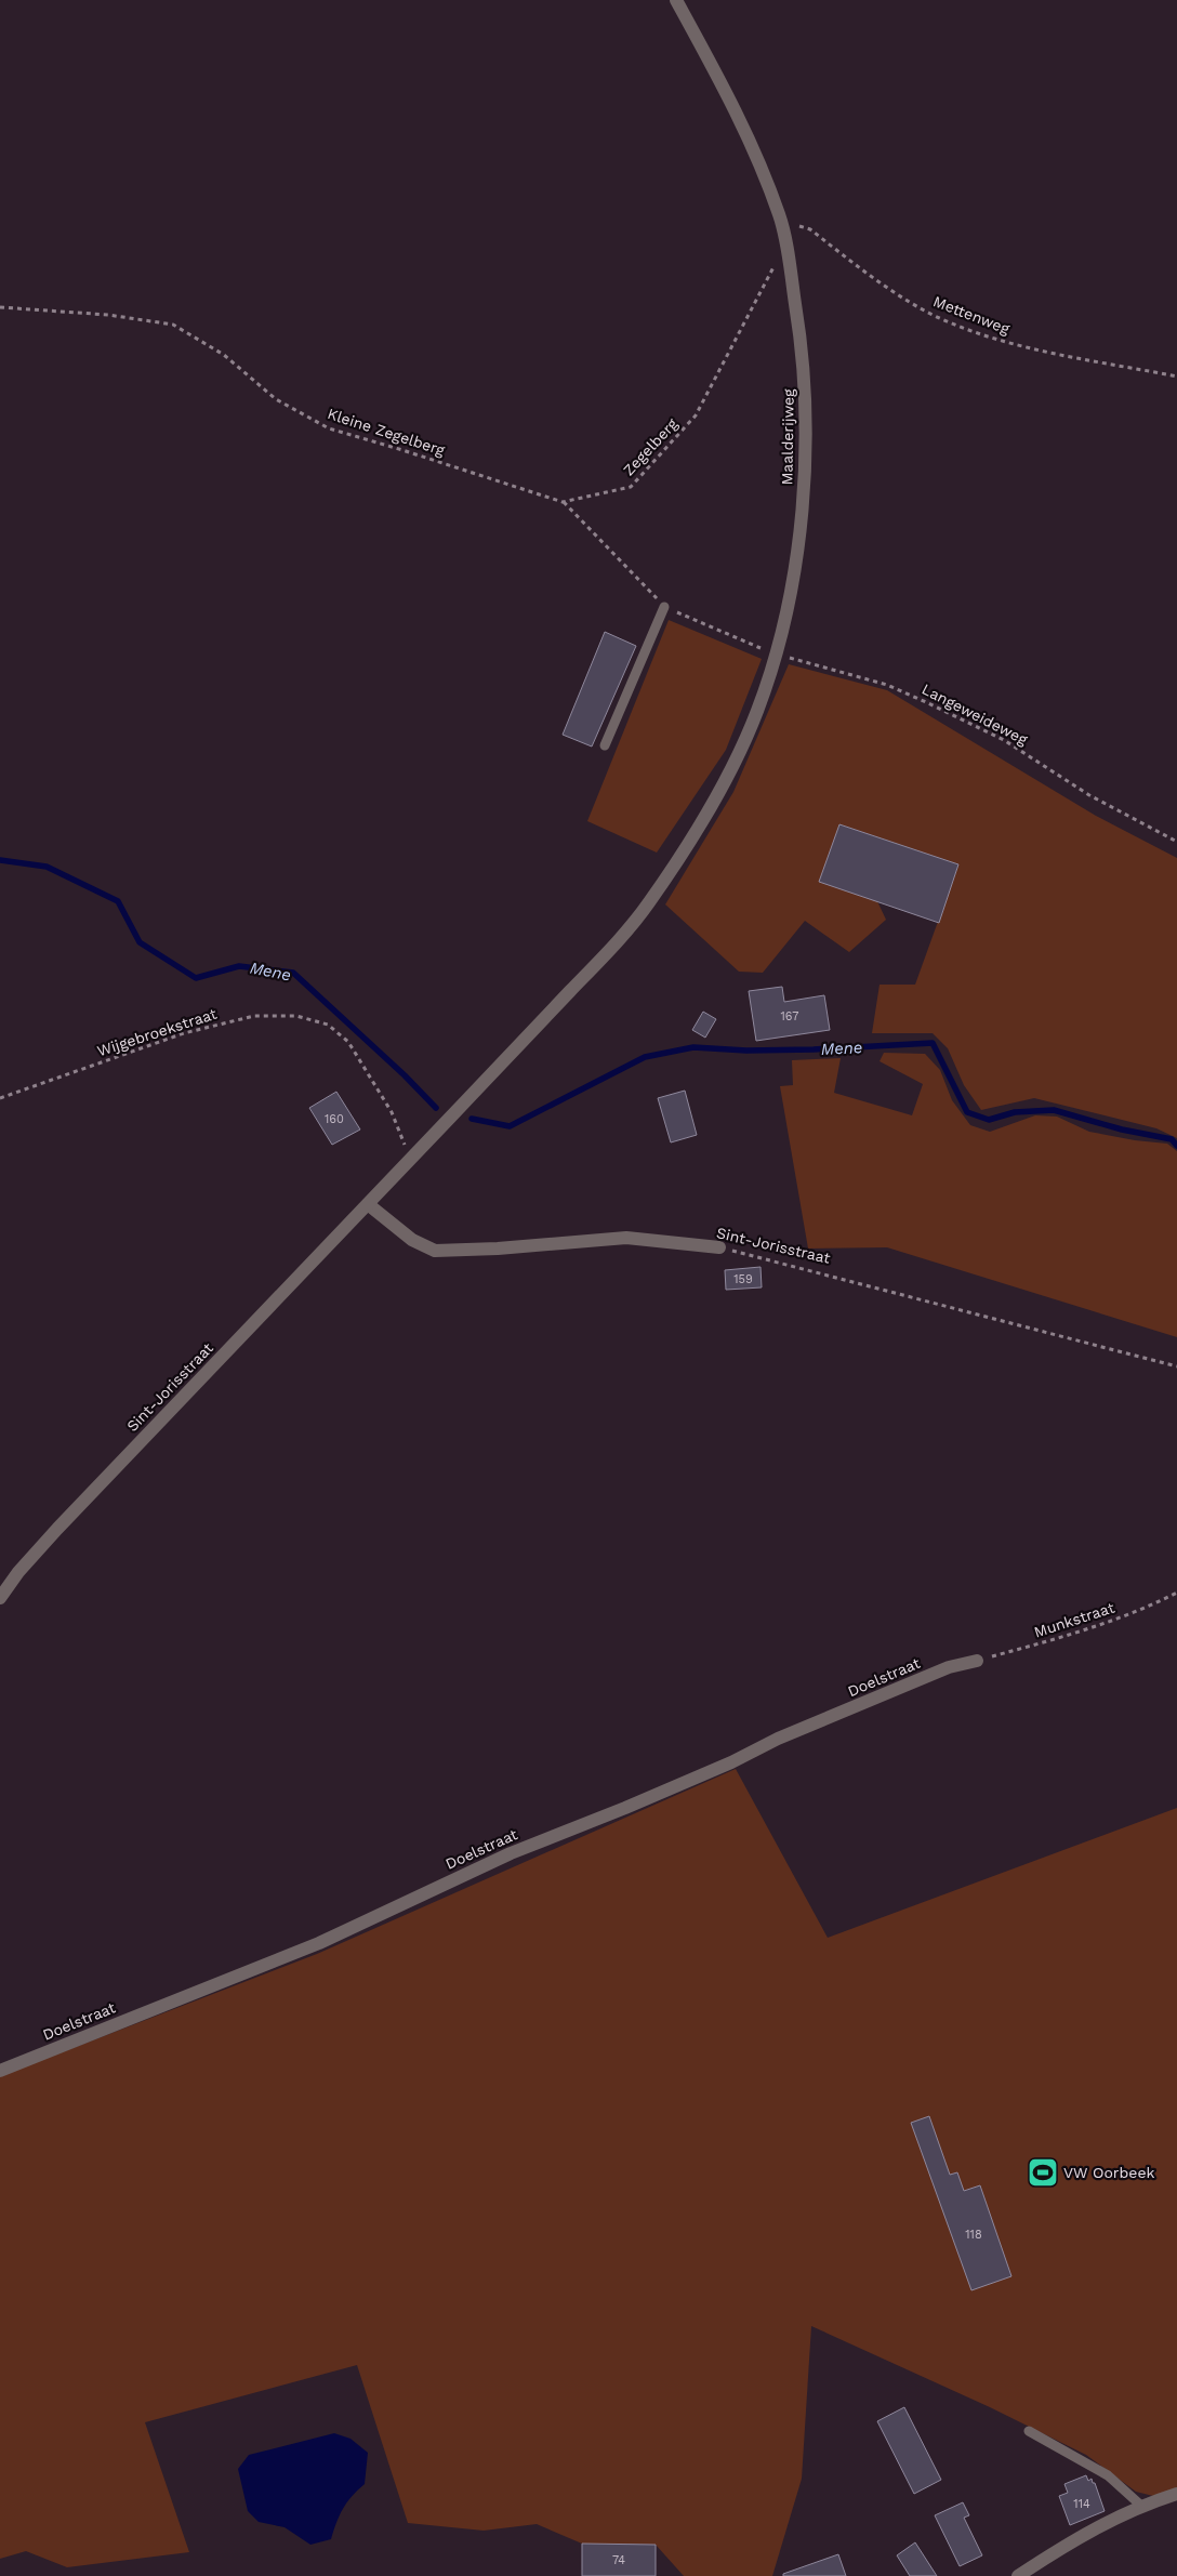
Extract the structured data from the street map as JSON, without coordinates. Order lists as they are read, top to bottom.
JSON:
{
  "streets": {
    "street": ["Maalderijweg", "Sint-Jorisstraat", "Doelstraat"],
    "path": [
      "Mettenweg",
      "Kleine Zegelberg",
      "Zegelberg",
      "Langeweideweg",
      "Wijgebroekstraat",
      "Munkstraat"
    ]
  },
  "crossings": [
    ["Mettenweg", "Maalderijweg"],
    ["Kleine Zegelberg", "Zegelberg"],
    ["Maalderijweg", "Zegelberg"],
    ["Maalderijweg", "Langeweideweg"],
    ["Maalderijweg", "Sint-Jorisstraat"],
    ["Wijgebroekstraat", "Sint-Jorisstraat"],
    ["Munkstraat", "Doelstraat"]
  ],
  "water": ["Mene"],
  "places": {
    "sports": ["VW Oorbeek"]
  },
  "house_numbers": [
    "167",
    "160",
    "159",
    "118",
    "114",
    "74"
  ]
}
